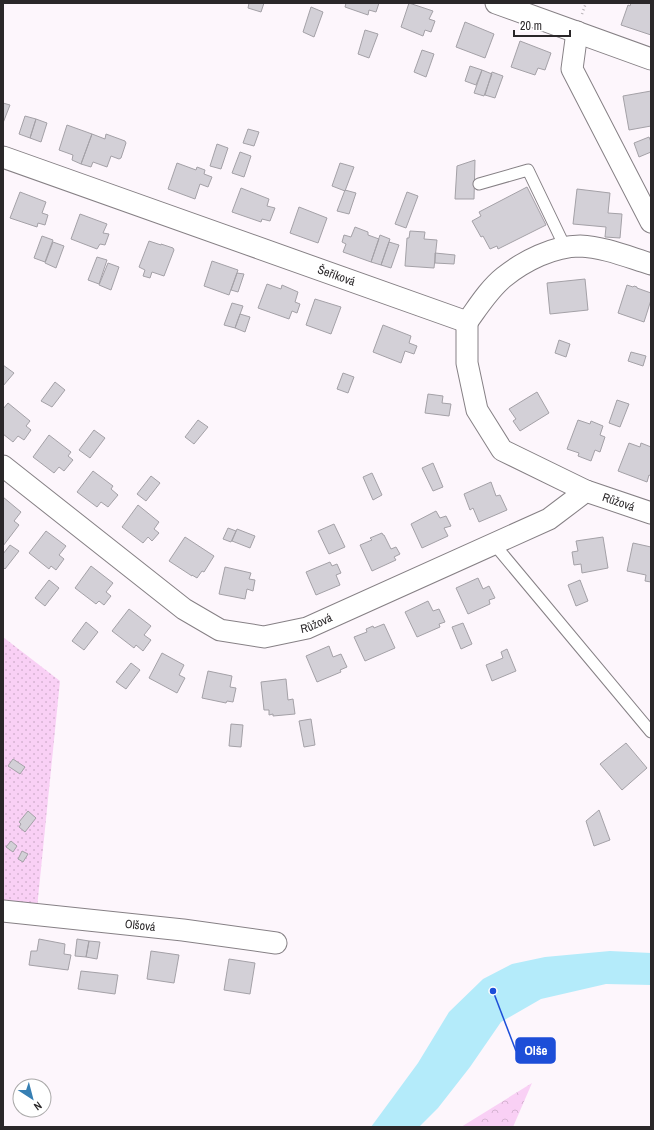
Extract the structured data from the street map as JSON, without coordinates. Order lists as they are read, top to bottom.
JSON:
{
  "streets": {
    "street": ["Šeříková", "Růžová", "Olšová"]
  },
  "places": ["Olše"],
  "scale_bar": "20 m",
  "north": "bottom right"
}
